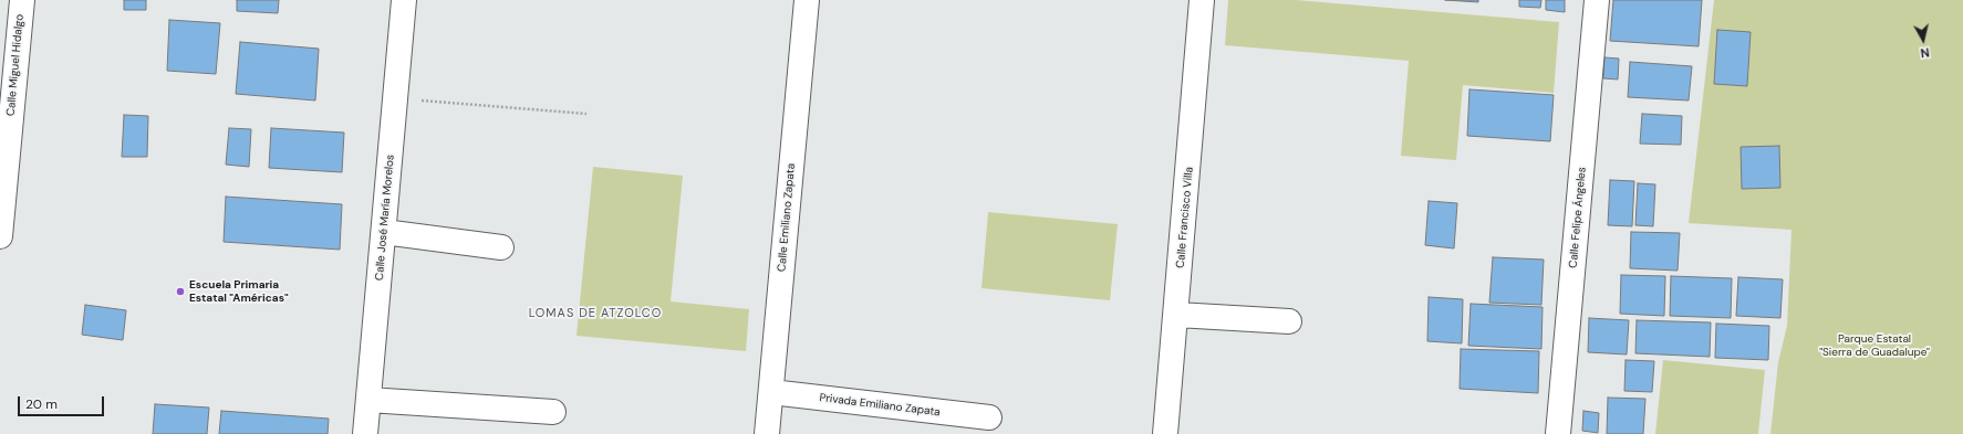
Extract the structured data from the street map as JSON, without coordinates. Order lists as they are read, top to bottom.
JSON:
{
  "streets": {
    "street": [
      "Calle Miguel Hidalgo",
      "Calle José María Morelos",
      "Calle Emiliano Zapata",
      "Calle Francisco Villa",
      "Calle Felipe Ángeles",
      "Privada Emiliano Zapata"
    ]
  },
  "crossings": [
    ["Calle Emiliano Zapata", "Privada Emiliano Zapata"]
  ],
  "districts": ["LOMAS DE ATZOLCO"],
  "parks": ["Parque Estatal \"Sierra de Guadalupe\""],
  "places": ["Escuela Primaria Estatal \"Américas\""],
  "scale_bar": "20 m",
  "north": "bottom"
}
